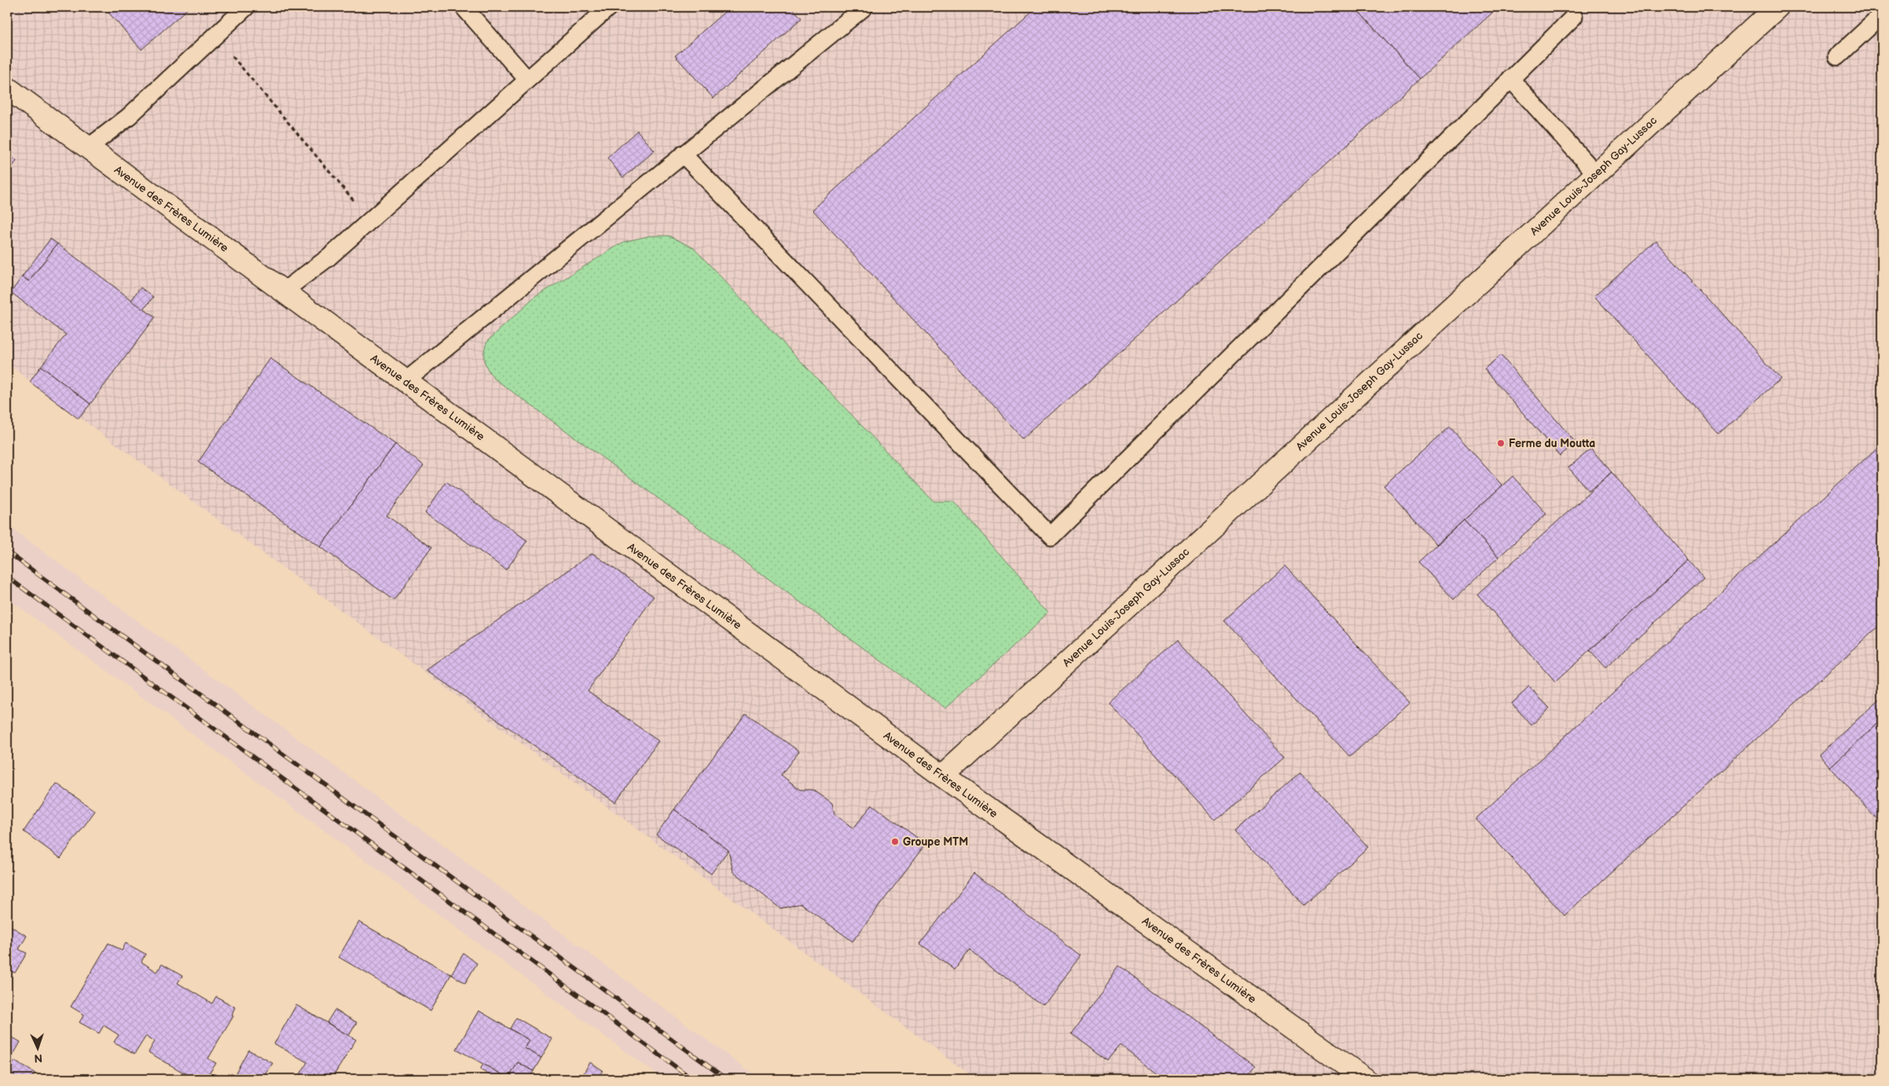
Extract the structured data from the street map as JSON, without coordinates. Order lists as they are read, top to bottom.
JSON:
{
  "streets": {
    "street": ["Avenue Louis-Joseph Gay-Lussac", "Avenue des Frères Lumière"]
  },
  "crossings": [
    ["Avenue Louis-Joseph Gay-Lussac", "Avenue des Frères Lumière"]
  ],
  "places": ["Ferme du Moutta", "Groupe MTM"],
  "north": "bottom"
}
